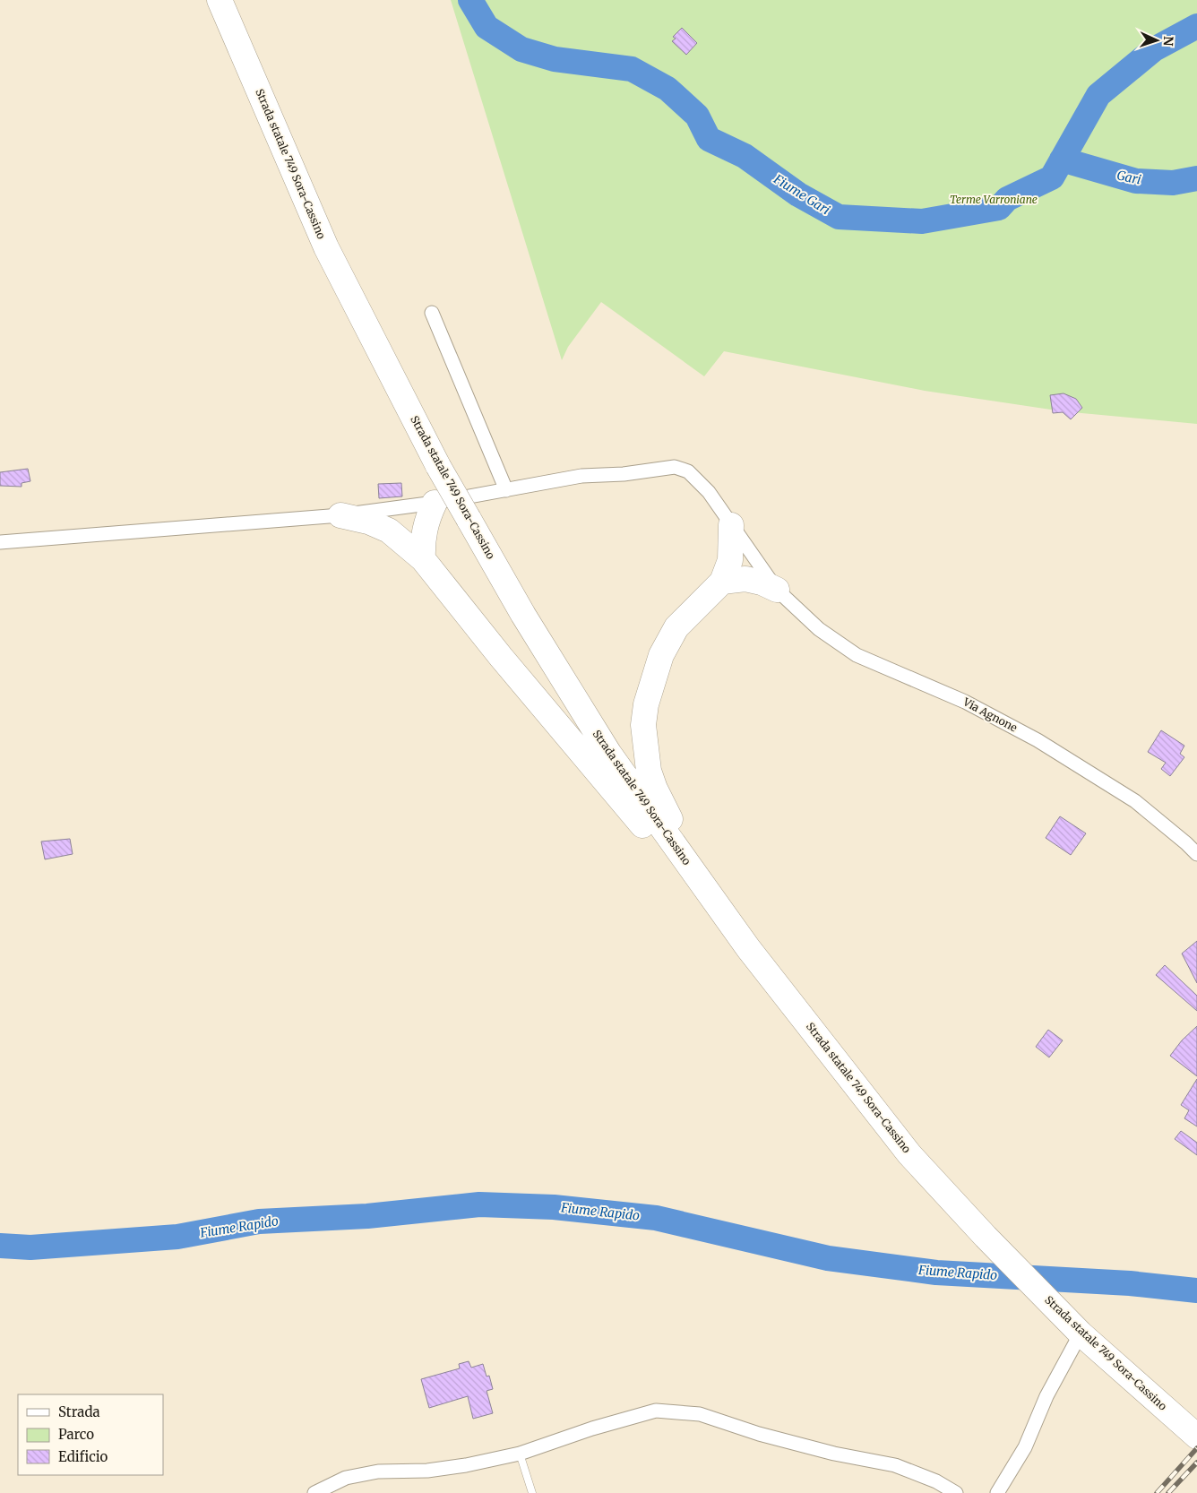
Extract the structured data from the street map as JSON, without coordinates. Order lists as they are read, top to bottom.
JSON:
{
  "streets": {
    "highway": ["Strada statale 749 Sora-Cassino"],
    "street": ["Via Agnone"]
  },
  "water": ["Gari", "Fiume Gari", "Fiume Rapido"],
  "parks": ["Terme Varroniane"],
  "legend": ["Strada", "Parco", "Edificio"],
  "north": "right"
}
